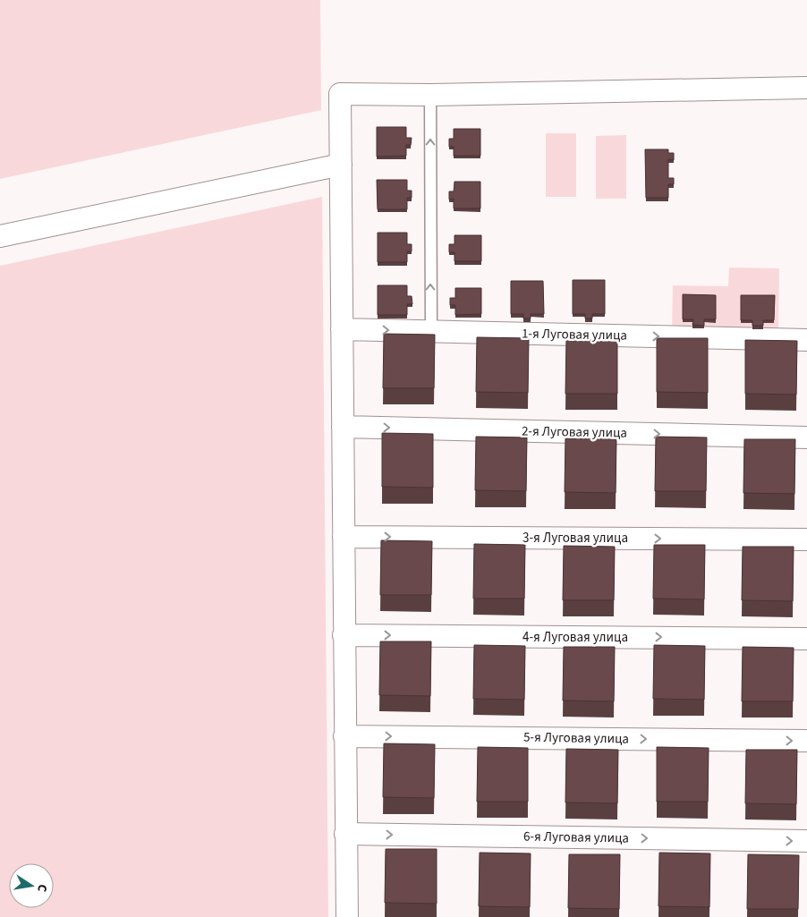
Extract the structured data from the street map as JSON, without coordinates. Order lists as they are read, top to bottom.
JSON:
{
  "streets": {
    "street": [
      "1-я Луговая улица",
      "2-я Луговая улица",
      "3-я Луговая улица",
      "4-я Луговая улица",
      "5-я Луговая улица",
      "6-я Луговая улица"
    ]
  },
  "one_way": [
    "1-я Луговая улица",
    "2-я Луговая улица",
    "3-я Луговая улица",
    "4-я Луговая улица",
    "5-я Луговая улица",
    "6-я Луговая улица"
  ],
  "north": "right"
}
